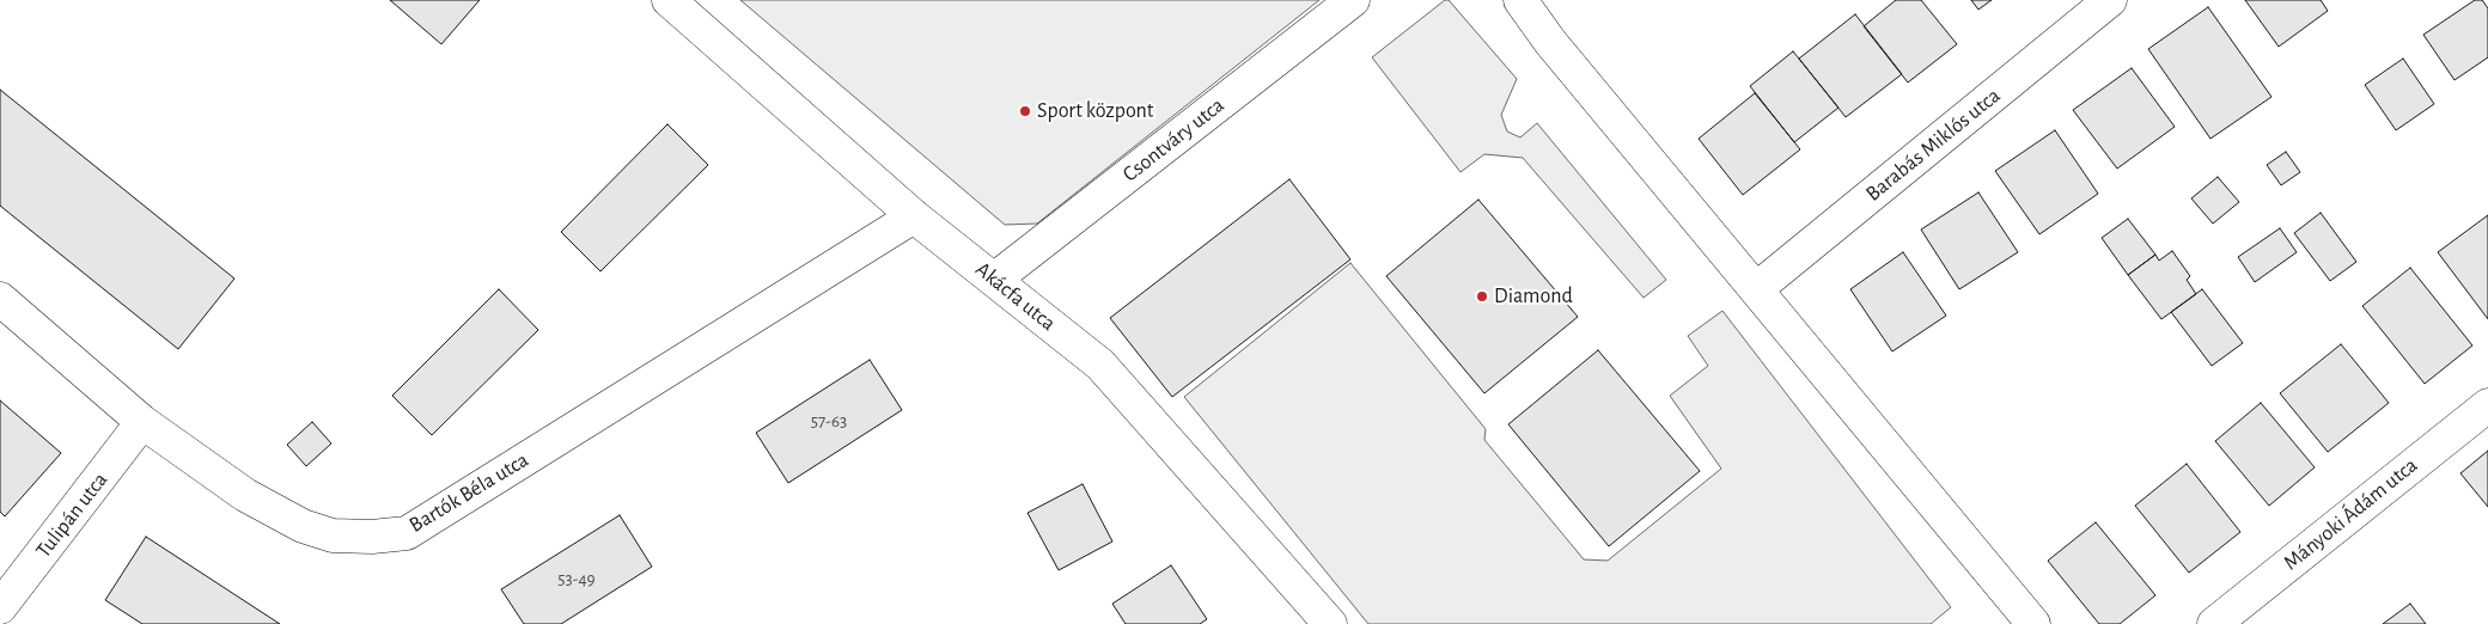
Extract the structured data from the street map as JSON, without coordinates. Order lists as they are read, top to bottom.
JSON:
{
  "streets": {
    "street": [
      "Csontváry utca",
      "Barabás Miklós utca",
      "Akácfa utca",
      "Bartók Béla utca",
      "Mányoki Ádám utca",
      "Tulipán utca"
    ]
  },
  "crossings": [
    ["Csontváry utca", "Akácfa utca"],
    ["Akácfa utca", "Bartók Béla utca"],
    ["Bartók Béla utca", "Tulipán utca"]
  ],
  "places": ["Sport központ", "Diamond"],
  "house_numbers": ["57-63", "53-49"]
}
